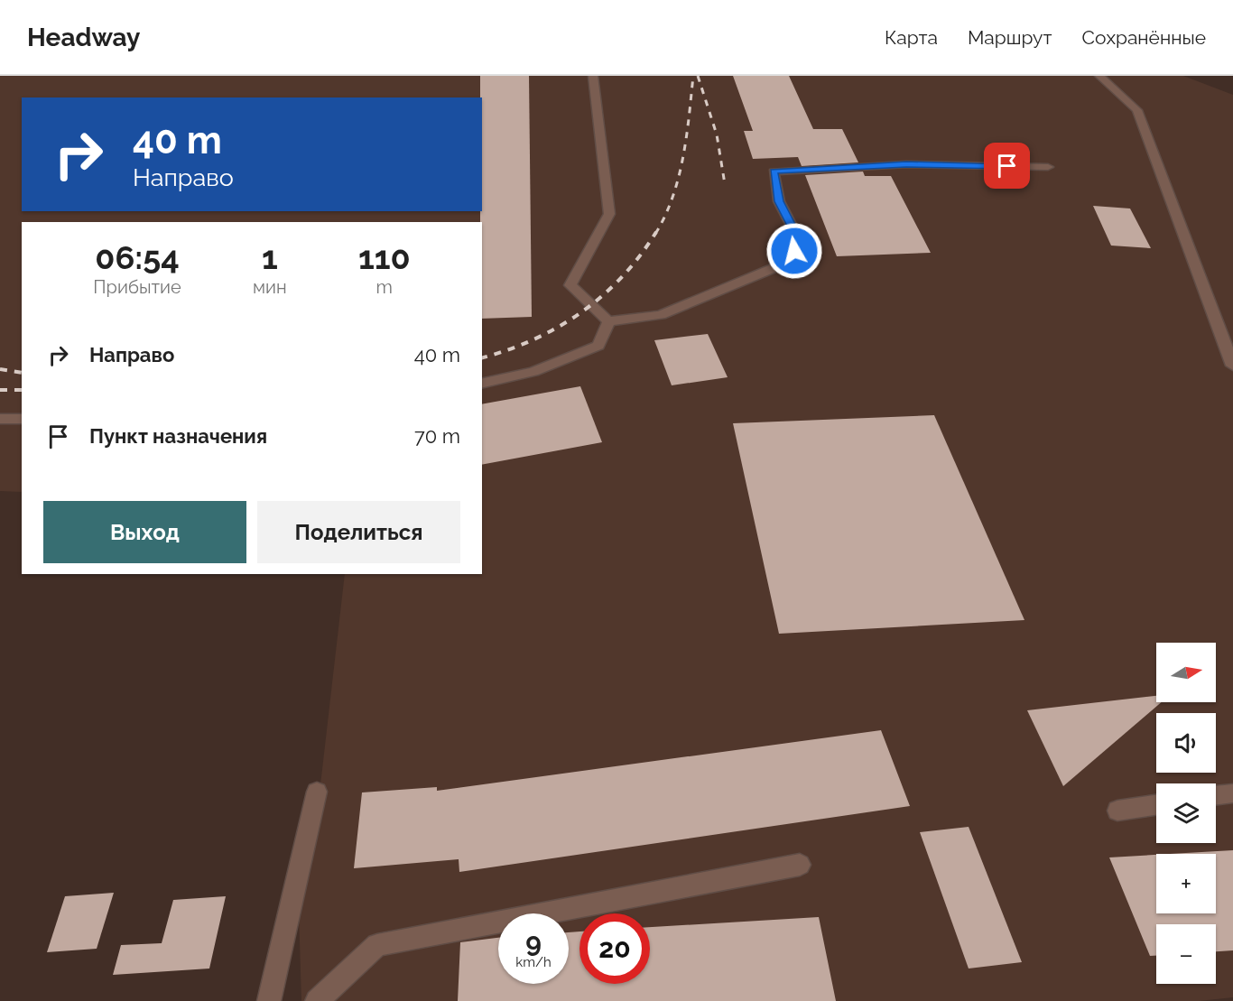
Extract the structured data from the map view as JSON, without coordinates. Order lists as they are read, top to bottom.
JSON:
{
  "north": "right",
  "page": {
    "header": "Headway",
    "nav": ["Карта", "Маршрут", "Сохранённые"],
    "turn": ["40 m", "Направо"],
    "eta": [
      "06:54",
      "Прибытие",
      "1",
      "мин",
      "110",
      "m"
    ],
    "list": [
      {
        "name": "Направо",
        "value": "40 m"
      },
      {
        "name": "Пункт назначения",
        "value": "70 m"
      }
    ],
    "buttons": ["Выход", "Поделиться"],
    "map_buttons": ["+", "−"],
    "speed": "9 km/h",
    "limit": "20"
  }
}
